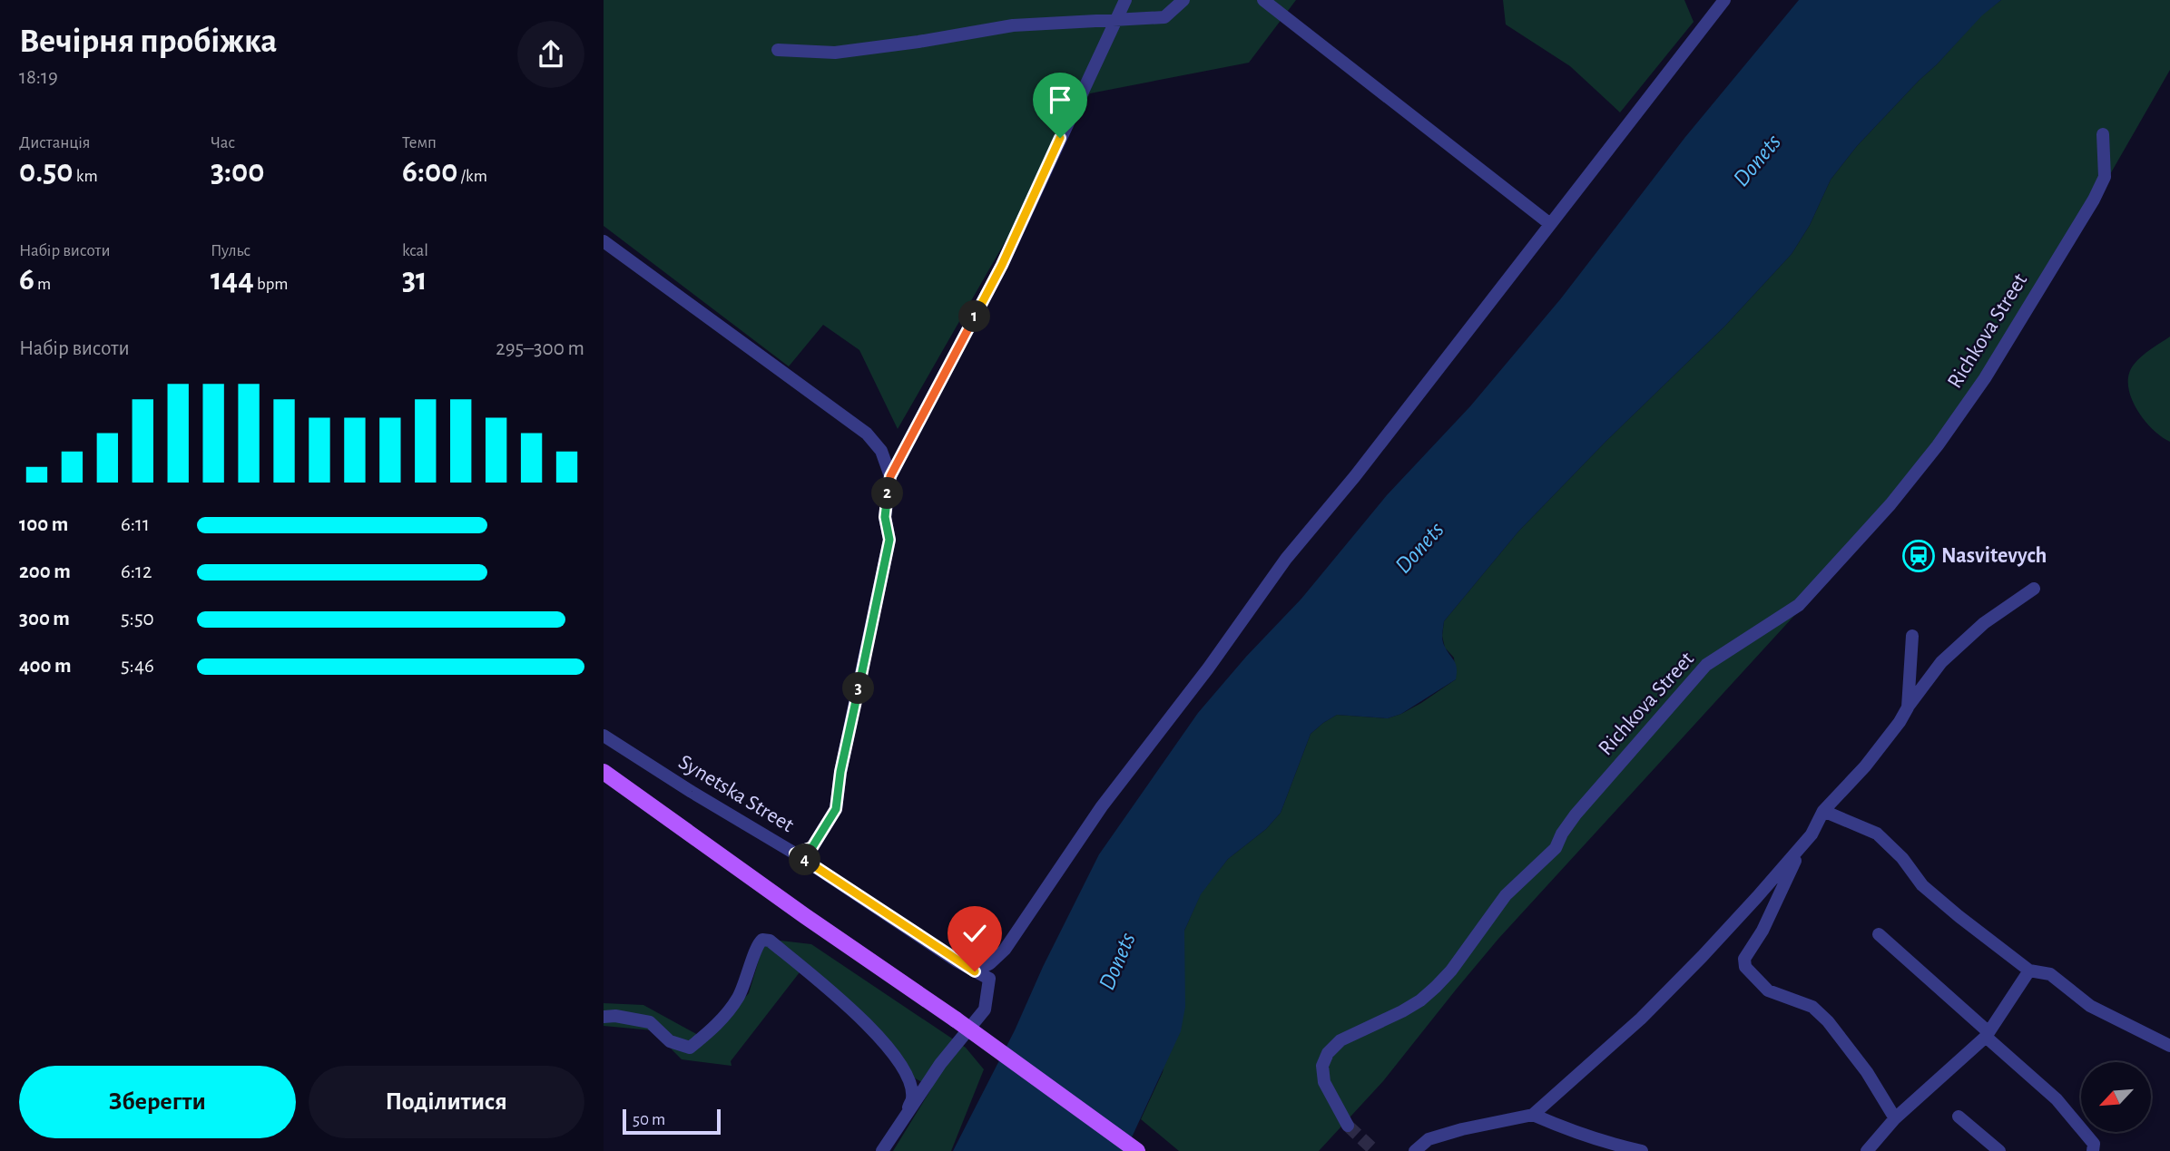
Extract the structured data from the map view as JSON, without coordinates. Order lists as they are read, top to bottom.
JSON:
{
  "streets": {
    "street": ["Richkova Street", "Synetska Street"]
  },
  "water": ["Donets"],
  "places": {
    "station": ["Nasvitevych"]
  },
  "scale_bar": "50 m",
  "north": "bottom left",
  "page": {
    "heading": ["Вечірня пробіжка", "18:19"],
    "stats": [
      ["Дистанція", "0.50 km"],
      ["Час", "3:00"],
      ["Темп", "6:00 /km"],
      ["Набір висоти", "6 m"],
      ["Пульс", "144 bpm"],
      ["kcal", "31"]
    ],
    "pins": [
      "1",
      "2",
      "3",
      "4"
    ],
    "chart": ["Набір висоти", "295–300 m"],
    "list": [
      {
        "name": "100 m",
        "note": "6:11"
      },
      {
        "name": "200 m",
        "note": "6:12"
      },
      {
        "name": "300 m",
        "note": "5:50"
      },
      {
        "name": "400 m",
        "note": "5:46"
      }
    ],
    "buttons": ["Зберегти", "Поділитися"],
    "scale": "50 m"
  }
}
